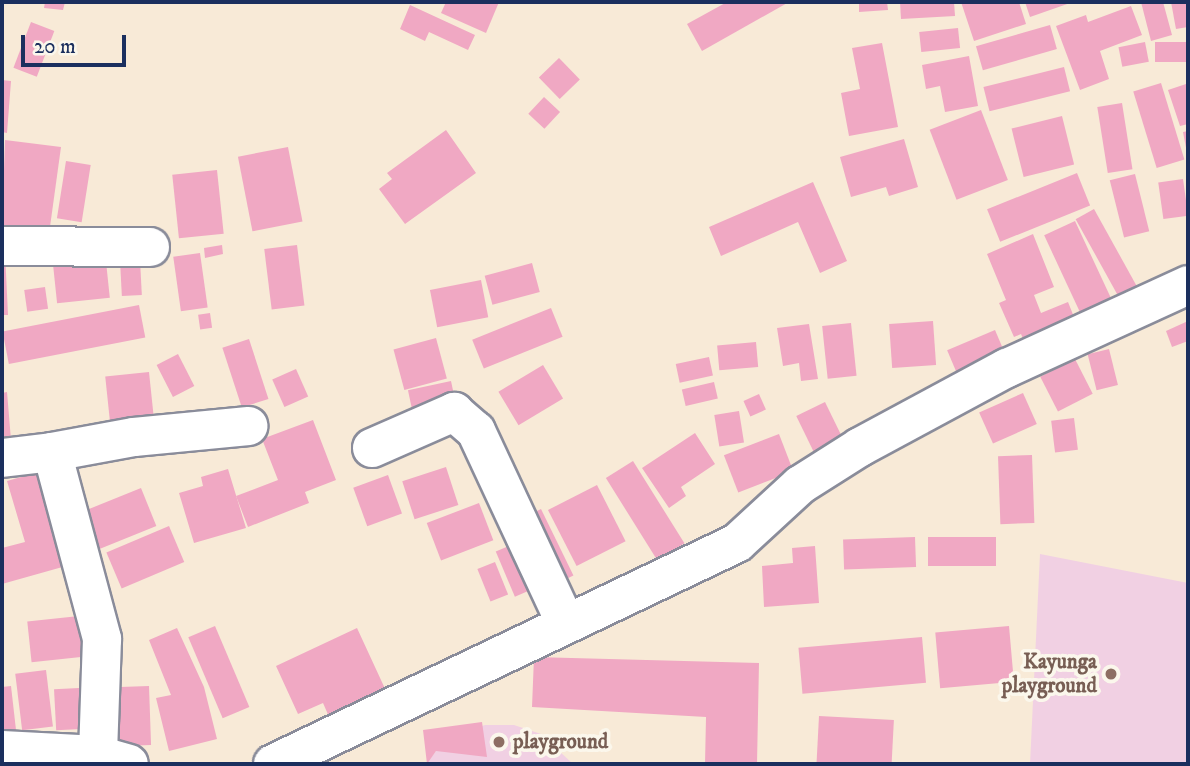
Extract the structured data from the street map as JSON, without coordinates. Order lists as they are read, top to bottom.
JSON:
{
  "places": ["Kayunga playground", "playground"],
  "scale_bar": "20 m"
}
